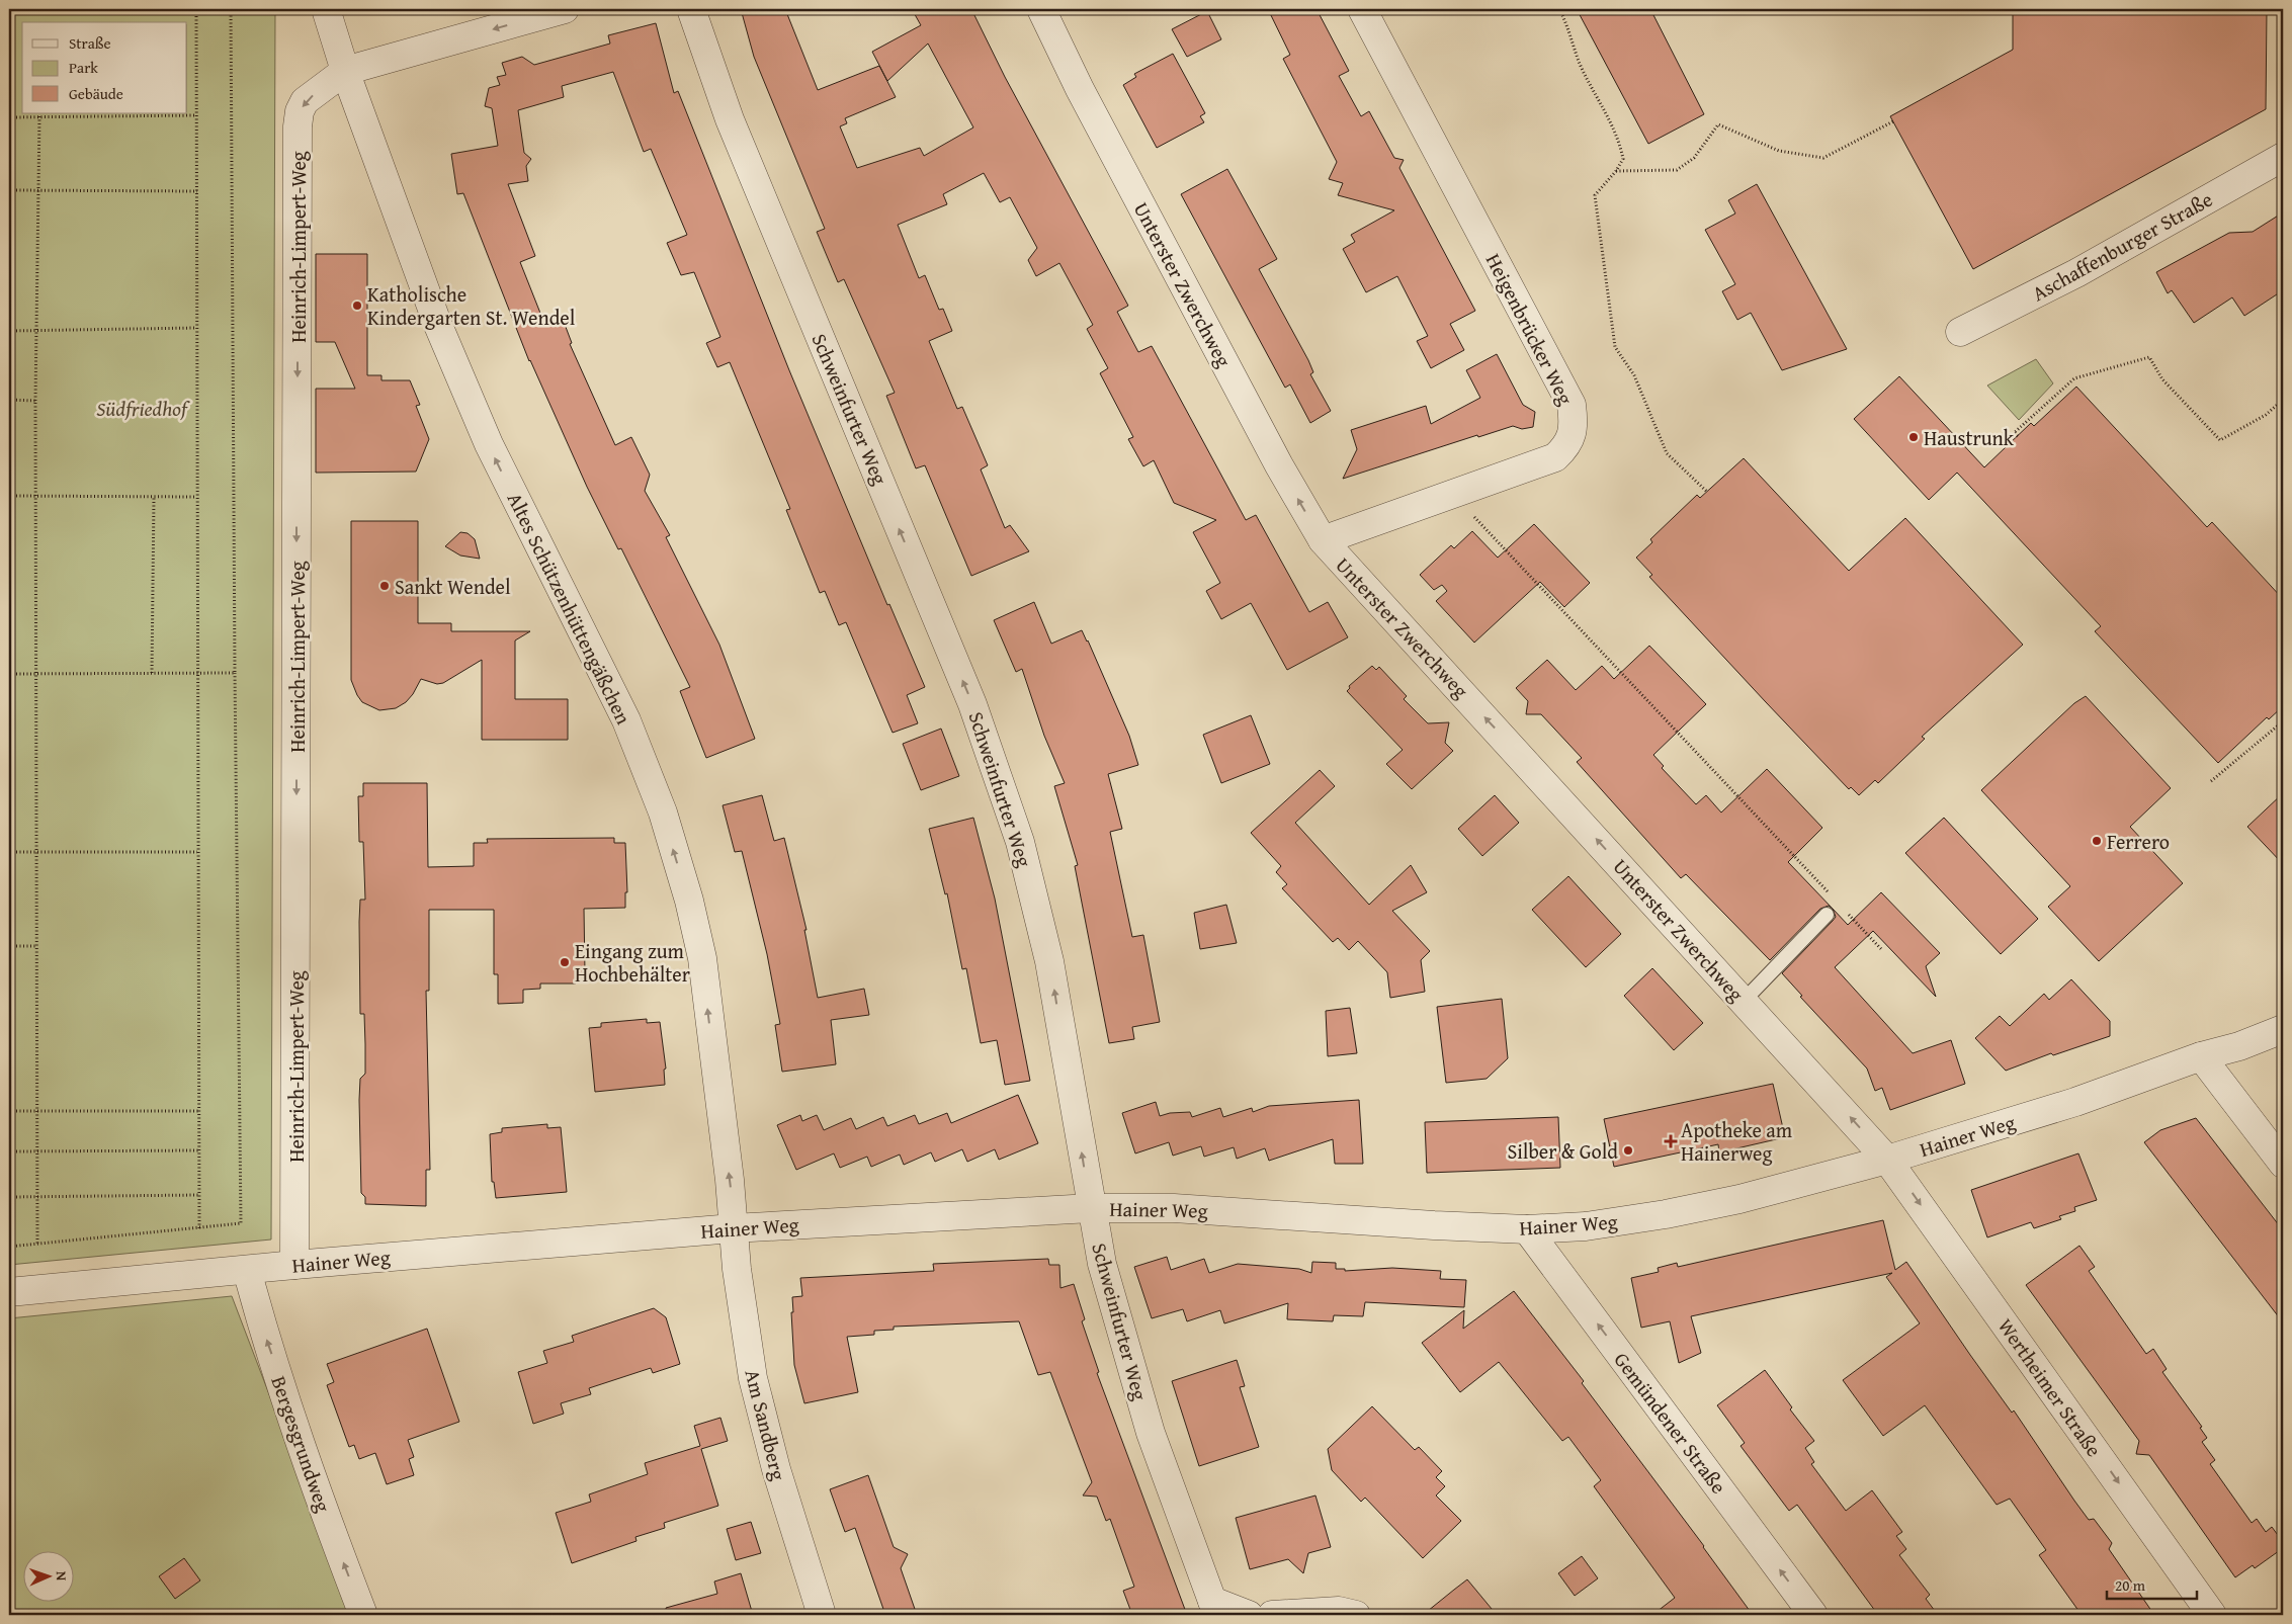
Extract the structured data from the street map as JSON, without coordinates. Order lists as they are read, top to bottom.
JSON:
{
  "streets": {
    "street": [
      "Aschaffenburger Straße",
      "Heinrich-Limpert-Weg",
      "Unterster Zwerchweg",
      "Heigenbrücker Weg",
      "Schweinfurter Weg",
      "Altes Schützenhüttengäßchen",
      "Hainer Weg",
      "Wertheimer Straße",
      "Gemündener Straße",
      "Am Sandberg",
      "Bergesgrundweg"
    ]
  },
  "crossings": [
    ["Heinrich-Limpert-Weg", "Altes Schützenhüttengäßchen"],
    ["Heinrich-Limpert-Weg", "Hainer Weg"],
    ["Unterster Zwerchweg", "Heigenbrücker Weg"],
    ["Unterster Zwerchweg", "Hainer Weg"],
    ["Unterster Zwerchweg", "Wertheimer Straße"],
    ["Schweinfurter Weg", "Hainer Weg"],
    ["Altes Schützenhüttengäßchen", "Hainer Weg"],
    ["Altes Schützenhüttengäßchen", "Am Sandberg"],
    ["Hainer Weg", "Wertheimer Straße"],
    ["Hainer Weg", "Gemündener Straße"],
    ["Hainer Weg", "Am Sandberg"],
    ["Hainer Weg", "Bergesgrundweg"]
  ],
  "one_way": [
    "Heinrich-Limpert-Weg",
    "Unterster Zwerchweg",
    "Schweinfurter Weg",
    "Altes Schützenhüttengäßchen",
    "Wertheimer Straße",
    "Gemündener Straße",
    "Bergesgrundweg"
  ],
  "parks": ["Südfriedhof"],
  "places": {
    "other": [
      "Katholische Kindergarten St. Wendel",
      "Haustrunk",
      "Sankt Wendel",
      "Ferrero",
      "Eingang zum Hochbehälter",
      "Silber & Gold"
    ],
    "health": ["Apotheke am Hainerweg"]
  },
  "legend": ["Straße", "Park", "Gebäude"],
  "scale_bar": "20 m",
  "north": "right"
}
